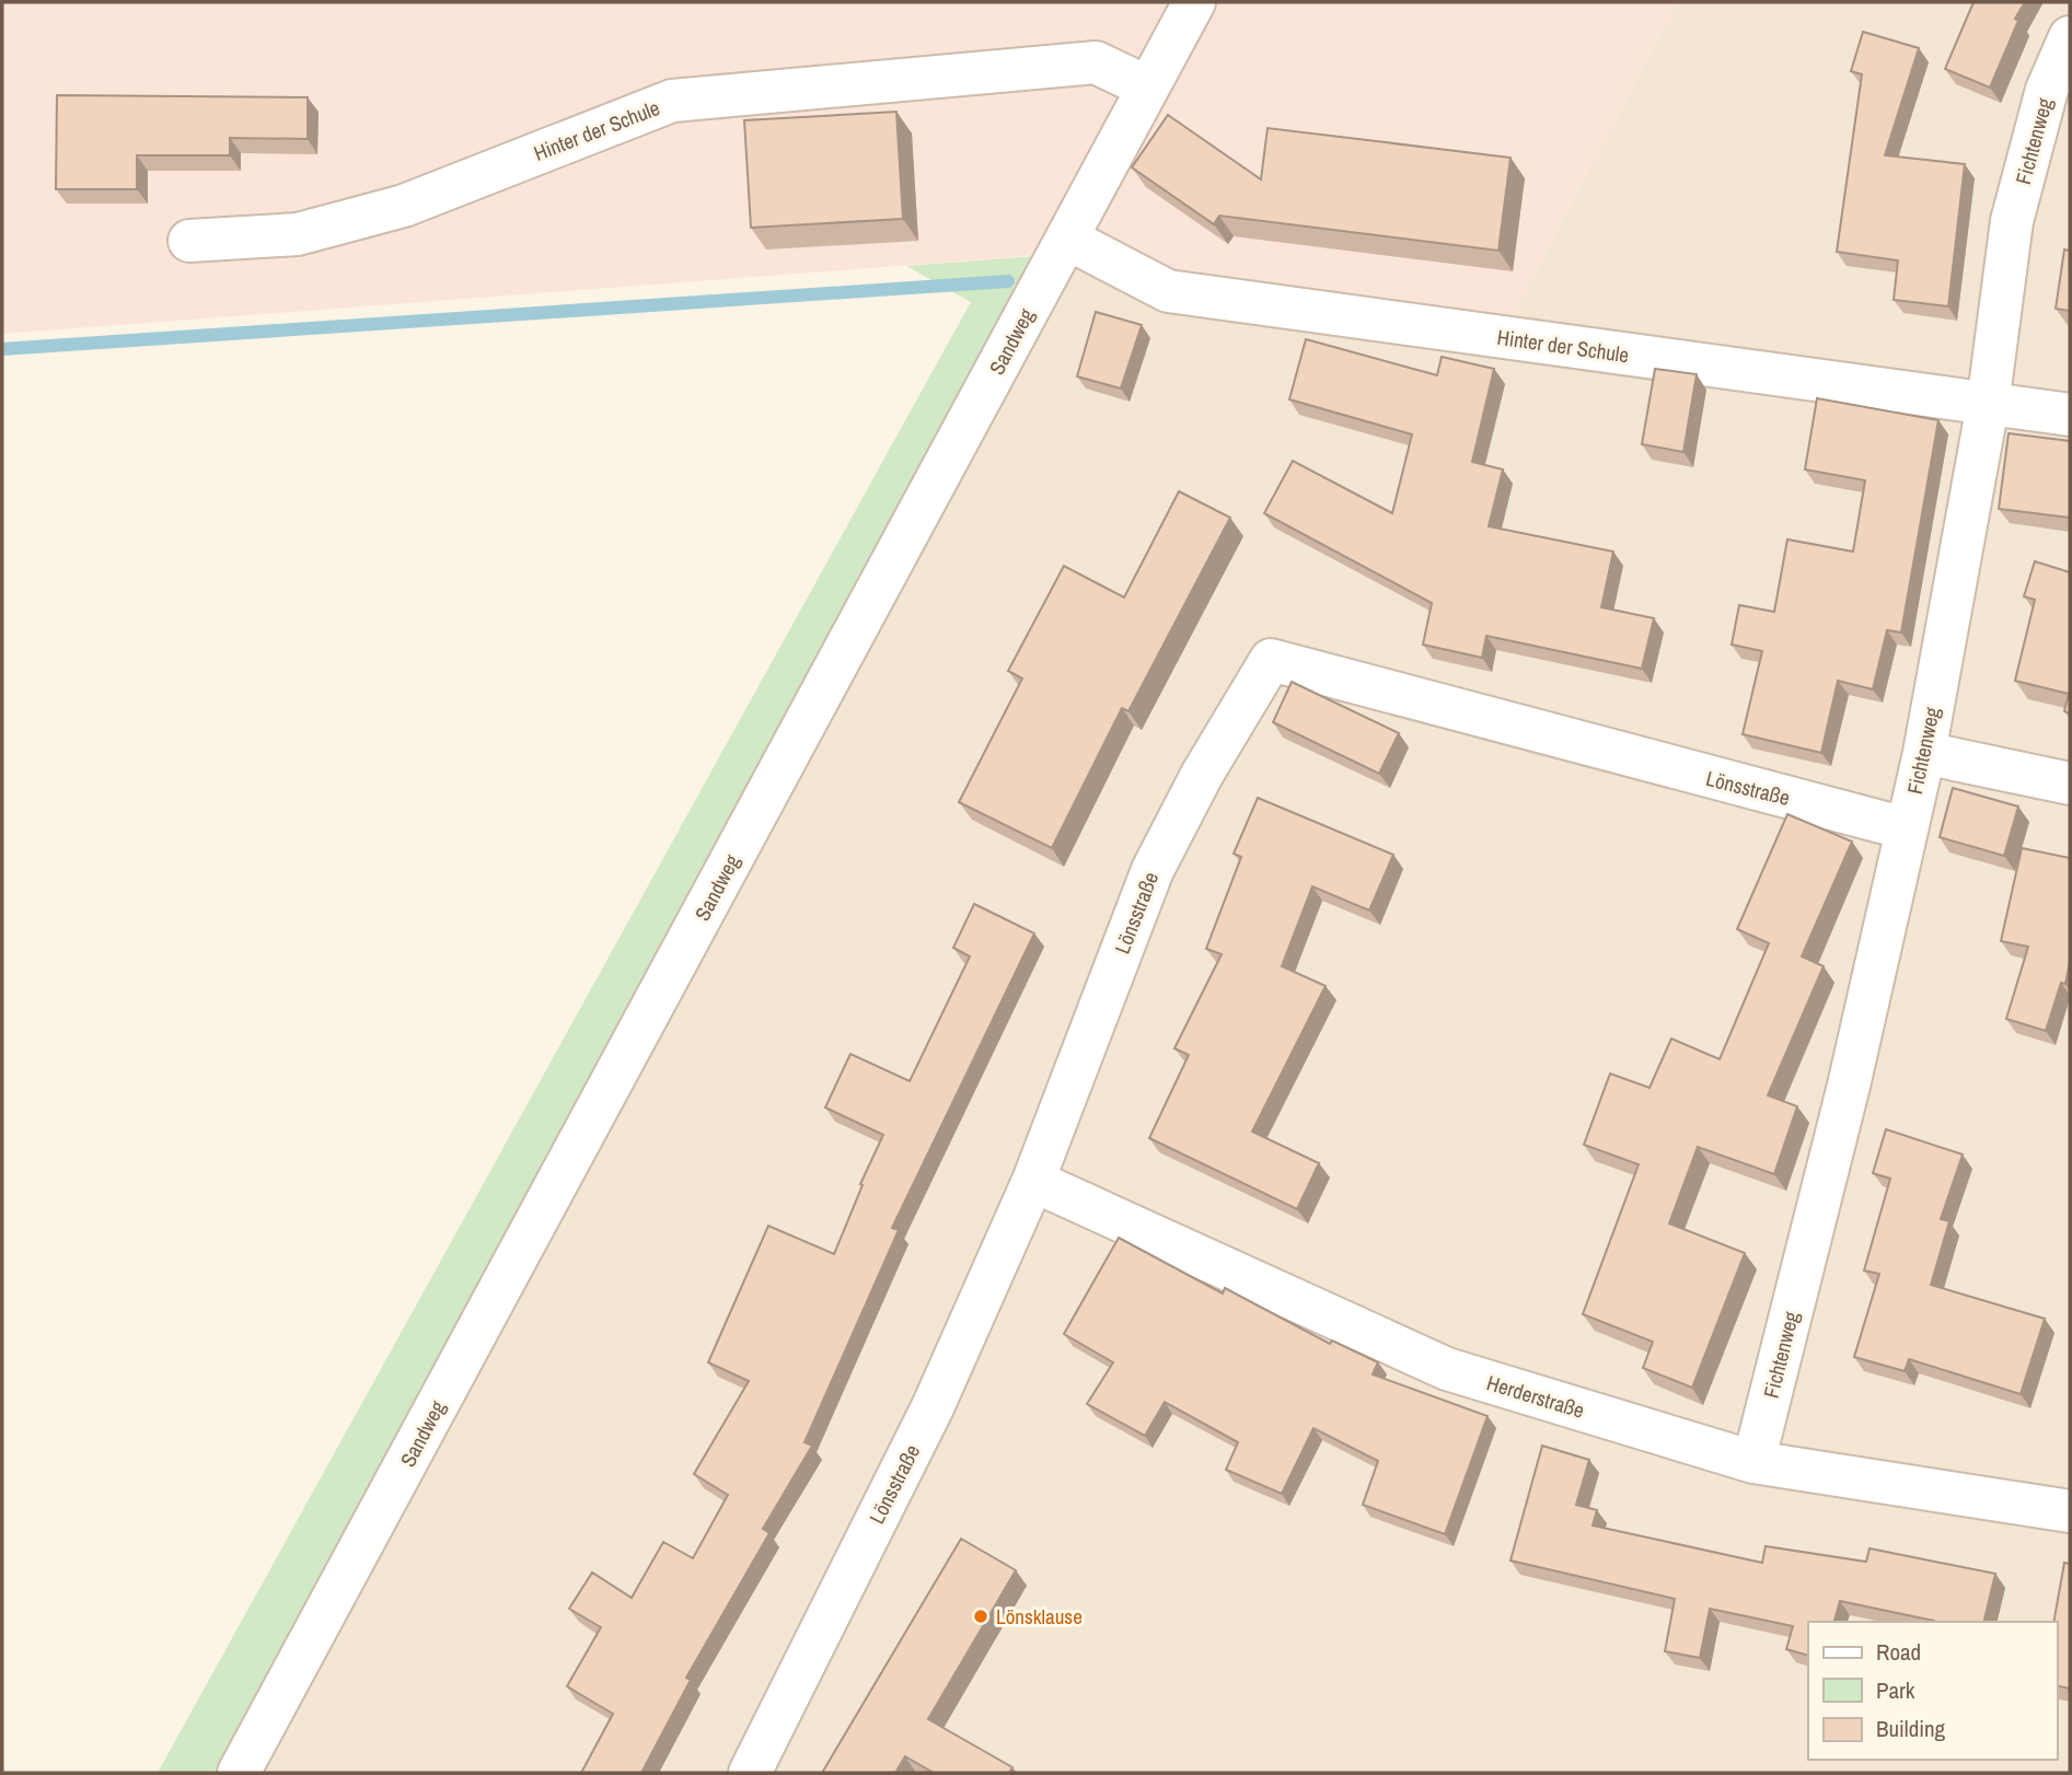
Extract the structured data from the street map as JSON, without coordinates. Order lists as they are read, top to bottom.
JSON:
{
  "streets": {
    "street": [
      "Hinter der Schule",
      "Fichtenweg",
      "Sandweg",
      "Lönsstraße",
      "Herderstraße"
    ]
  },
  "crossings": [
    ["Hinter der Schule", "Fichtenweg"],
    ["Hinter der Schule", "Sandweg"],
    ["Fichtenweg", "Lönsstraße"],
    ["Fichtenweg", "Herderstraße"],
    ["Lönsstraße", "Herderstraße"]
  ],
  "places": ["Lönsklause"],
  "legend": ["Road", "Park", "Building"]
}
